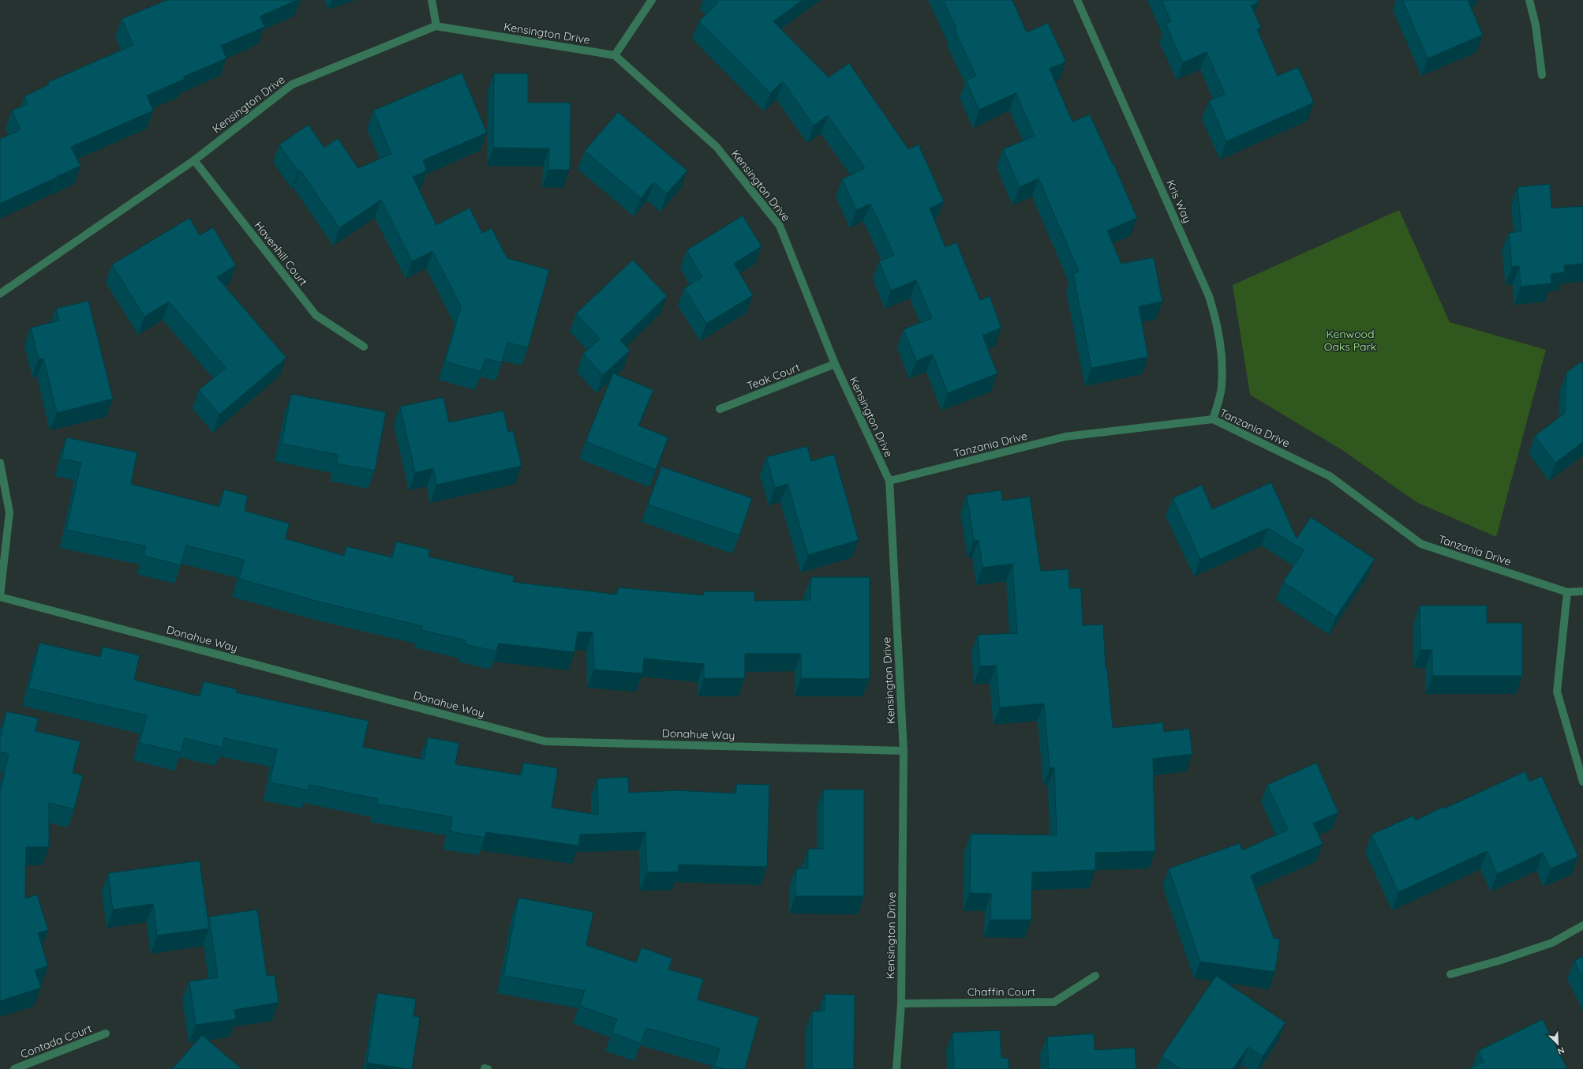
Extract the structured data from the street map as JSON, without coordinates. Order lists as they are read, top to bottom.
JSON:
{
  "streets": {
    "street": [
      "Kensington Drive",
      "Kris Way",
      "Havenhill Court",
      "Teak Court",
      "Tanzania Drive",
      "Donahue Way",
      "Chaffin Court",
      "Contada Court"
    ]
  },
  "crossings": [
    ["Kensington Drive", "Havenhill Court"],
    ["Kensington Drive", "Teak Court"],
    ["Kensington Drive", "Tanzania Drive"],
    ["Kensington Drive", "Donahue Way"],
    ["Kensington Drive", "Chaffin Court"],
    ["Kris Way", "Tanzania Drive"]
  ],
  "parks": ["Kenwood Oaks Park"],
  "north": "bottom right"
}
